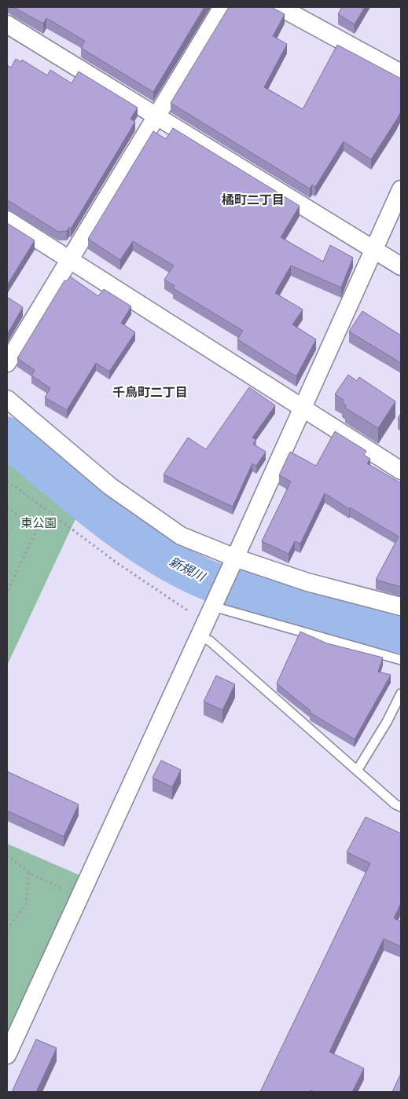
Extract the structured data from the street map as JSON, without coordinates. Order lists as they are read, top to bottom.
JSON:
{
  "districts": ["橘町二丁目", "千鳥町二丁目"],
  "water": ["新規川"],
  "parks": ["東公園"]
}
